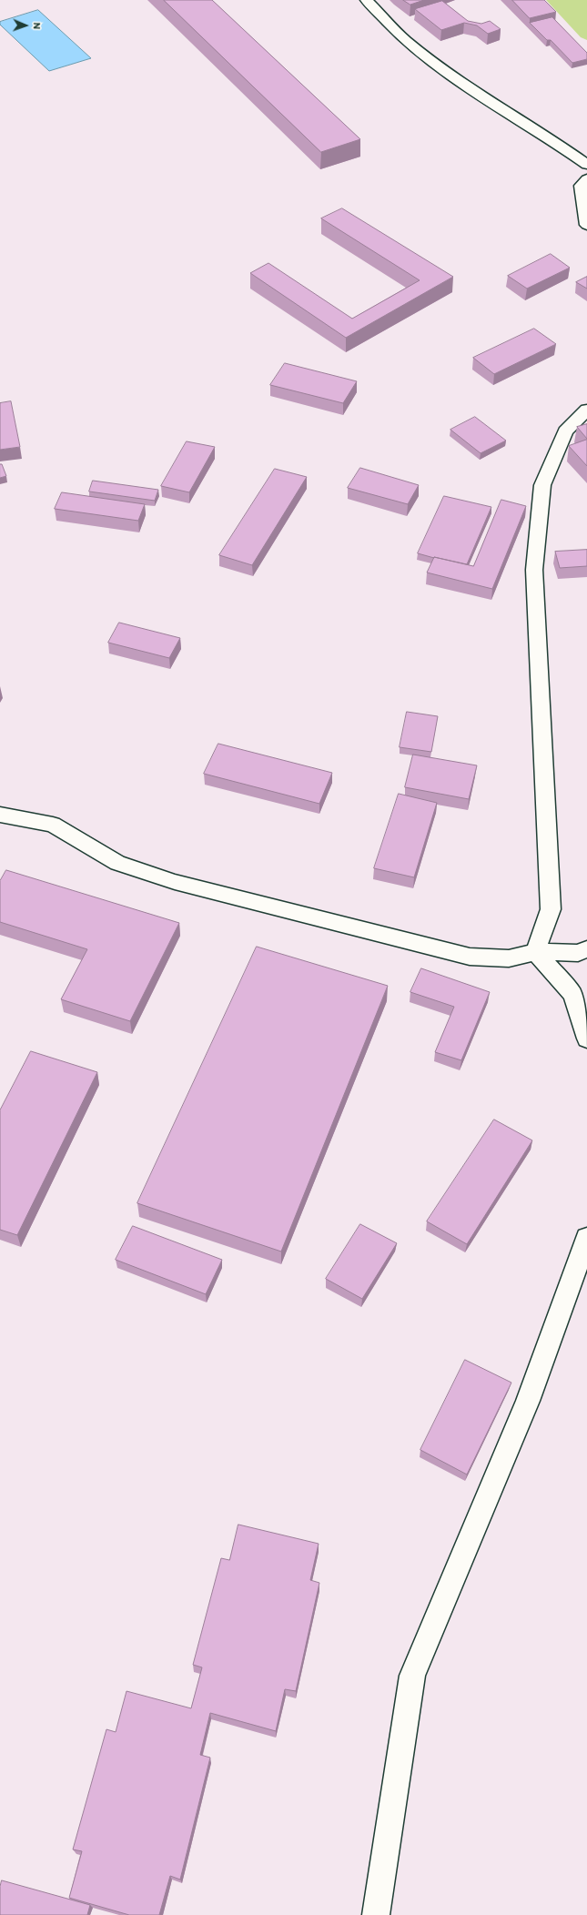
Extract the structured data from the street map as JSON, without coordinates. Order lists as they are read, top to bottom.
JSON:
{
  "north": "right"
}
